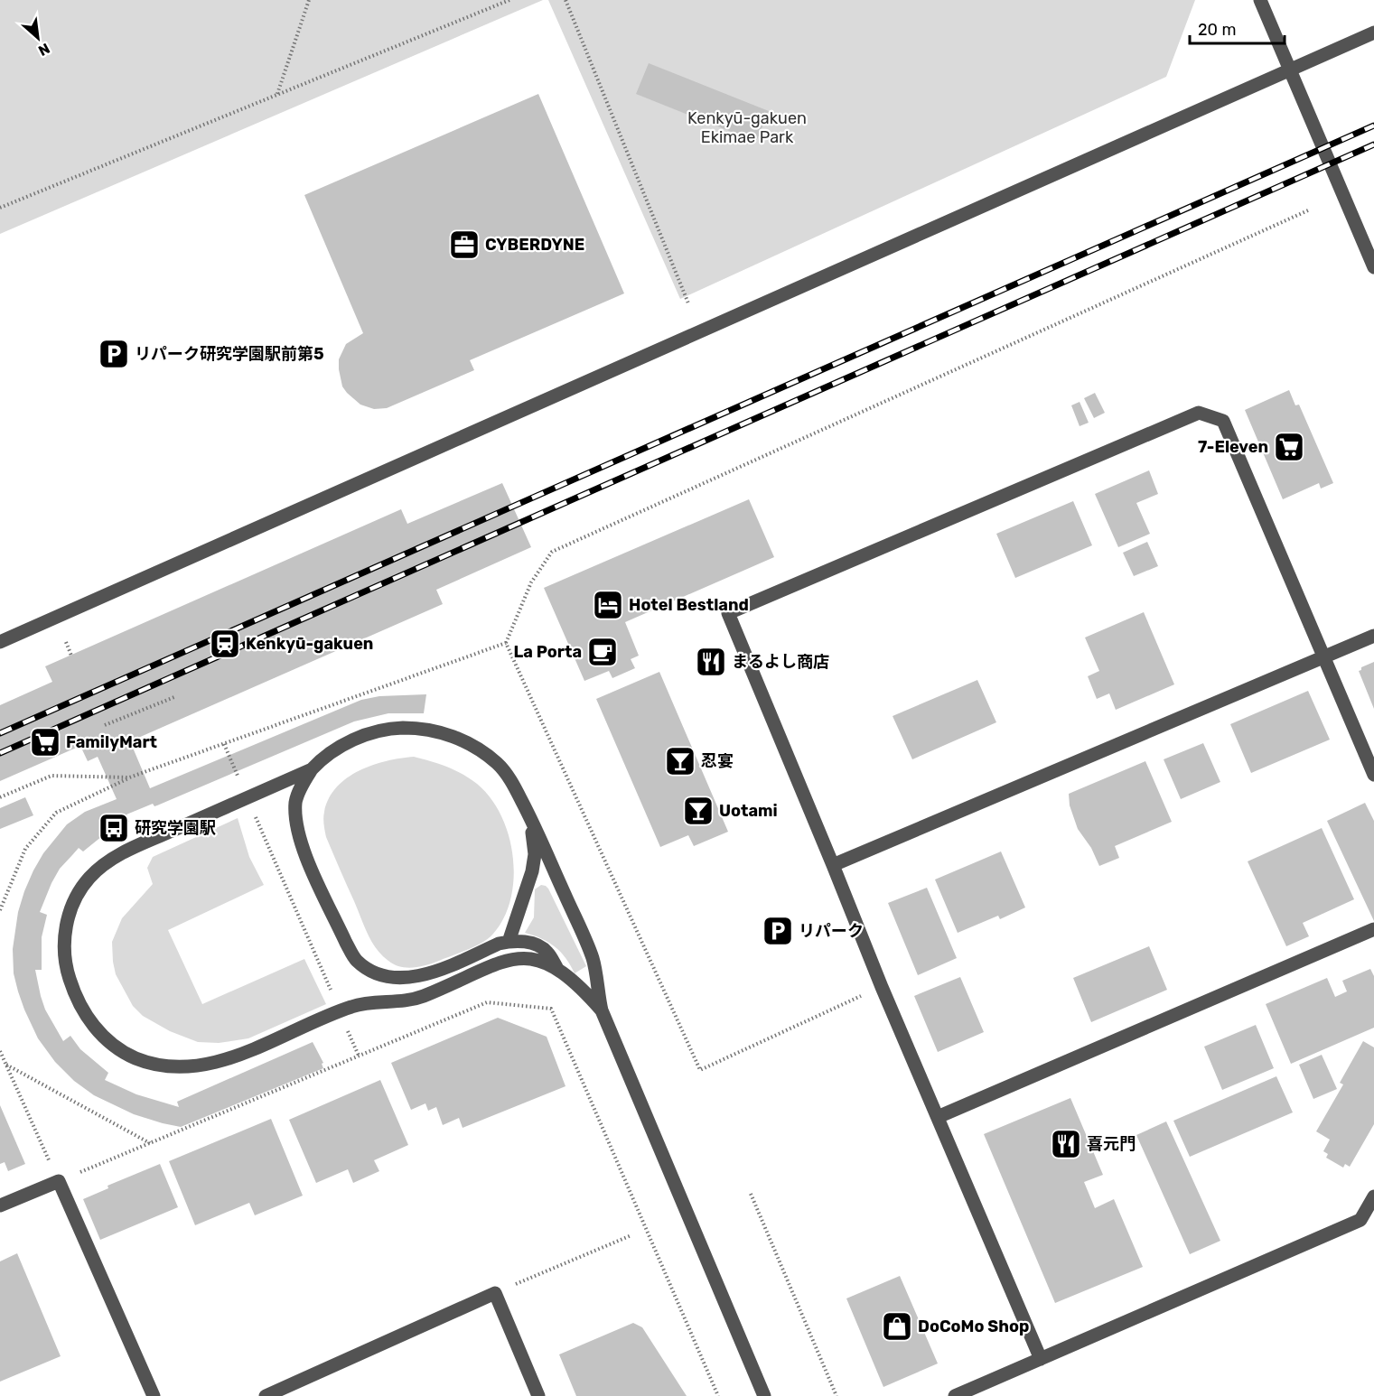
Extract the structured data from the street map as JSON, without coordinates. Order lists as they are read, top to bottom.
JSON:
{
  "parks": ["Kenkyū-gakuen Ekimae Park"],
  "places": {
    "office": ["CYBERDYNE"],
    "parking": ["リパーク研究学園駅前第5", "リパーク"],
    "supermarket": ["7-Eleven", "FamilyMart"],
    "hotel": ["Hotel Bestland"],
    "station": ["Kenkyū-gakuen"],
    "cafe": ["La Porta"],
    "restaurant": ["まるよし商店", "喜元門"],
    "bar": ["忍宴", "Uotami"],
    "bus stop": ["研究学園駅"],
    "shop": ["DoCoMo Shop"]
  },
  "scale_bar": "20 m",
  "north": "bottom right"
}
